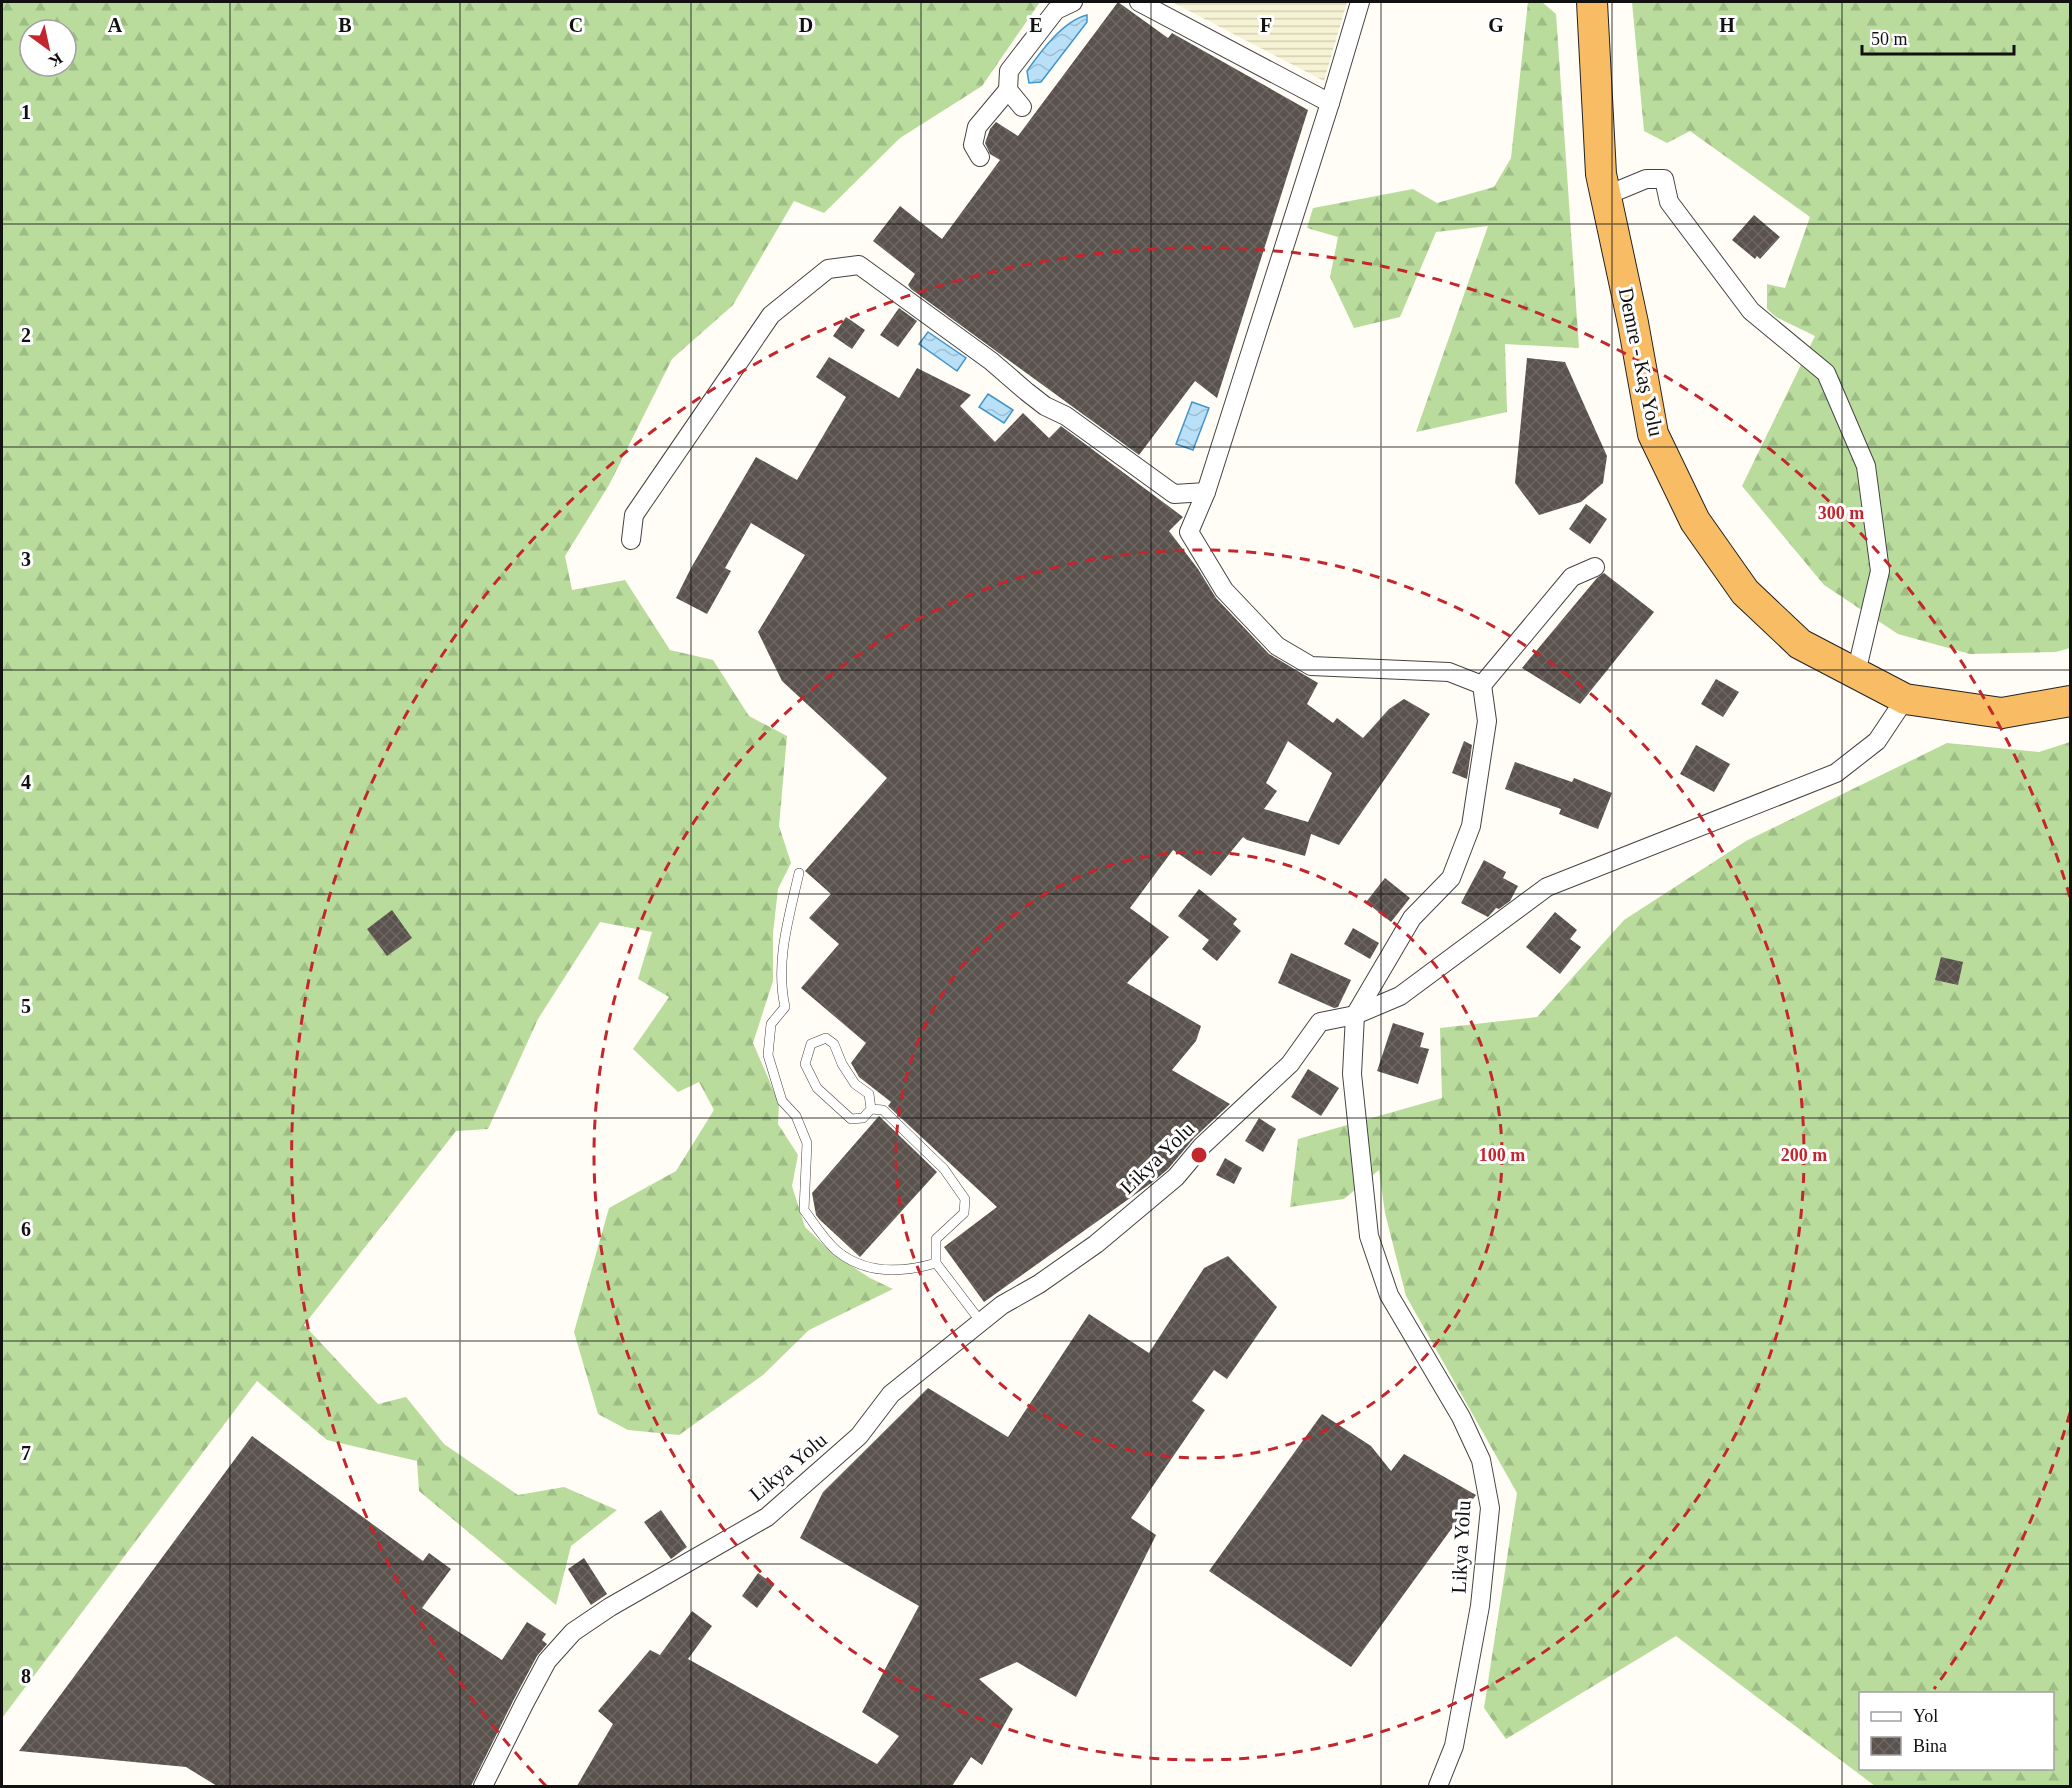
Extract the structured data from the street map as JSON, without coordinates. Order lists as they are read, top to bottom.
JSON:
{
  "streets": {
    "highway": ["Demre - Kaş Yolu"],
    "street": ["Likya Yolu"]
  },
  "legend": ["Yol", "Bina"],
  "scale_bar": "50 m",
  "north": "bottom right",
  "grid": {
    "columns": [
      "A",
      "B",
      "C",
      "D",
      "E",
      "F",
      "G",
      "H"
    ],
    "rows": [
      "1",
      "2",
      "3",
      "4",
      "5",
      "6",
      "7",
      "8"
    ]
  },
  "rings": ["300 m", "100 m", "200 m"]
}
